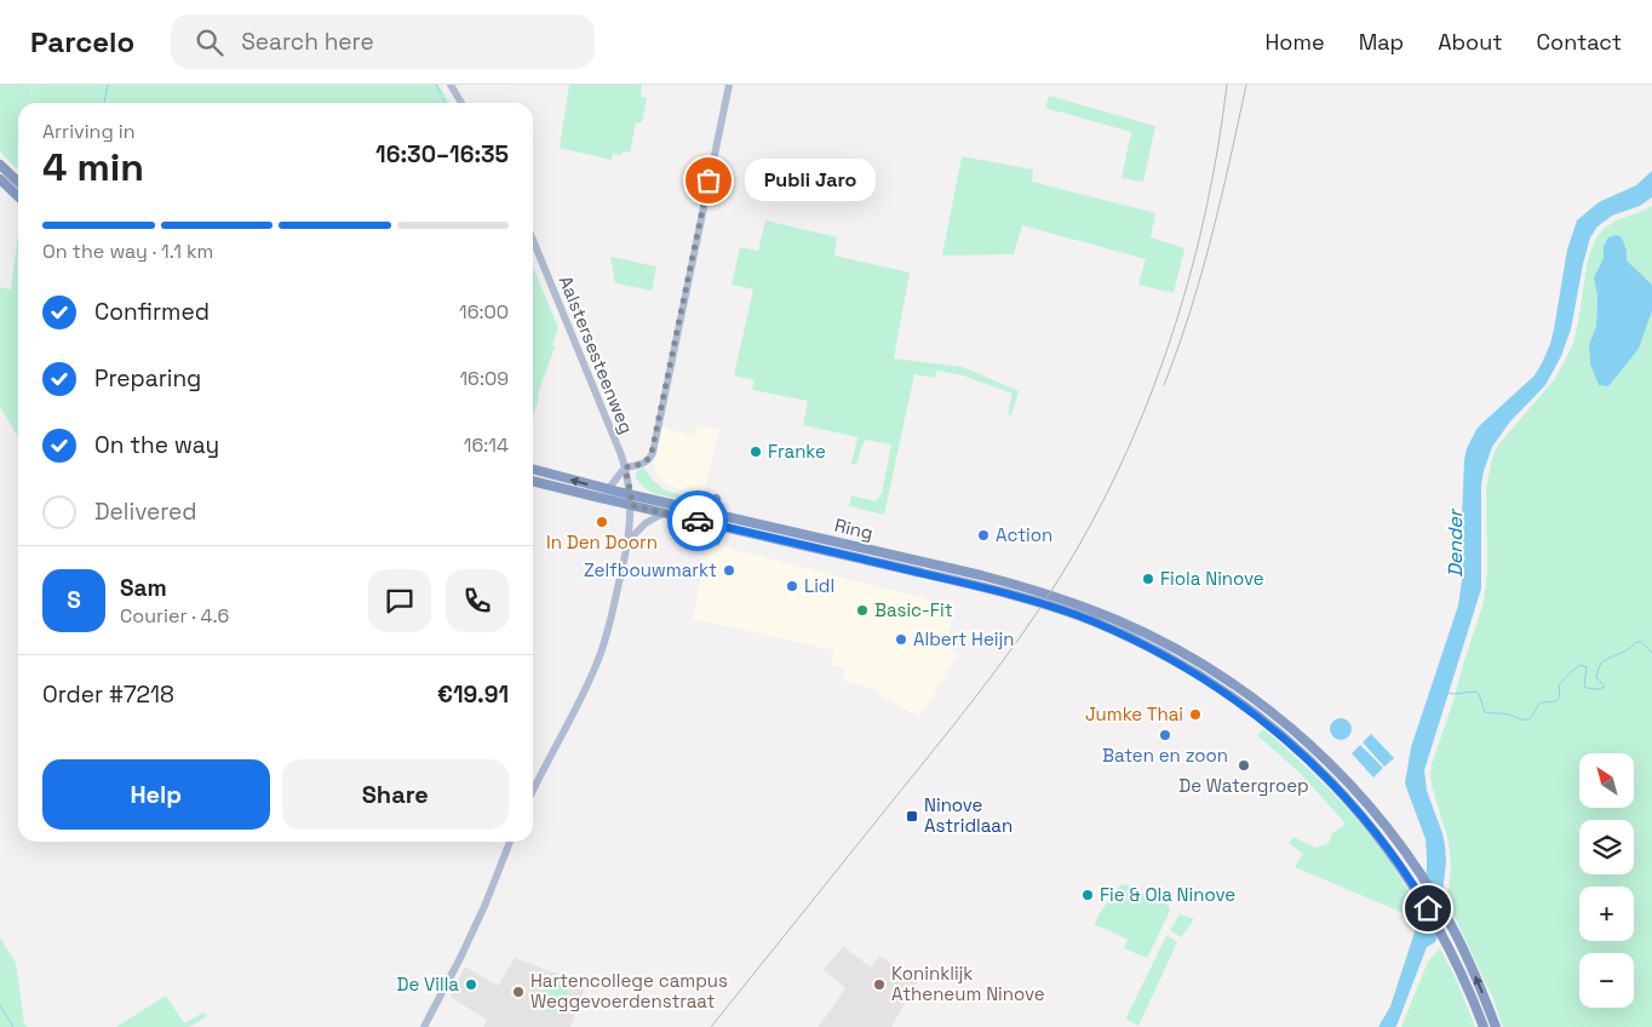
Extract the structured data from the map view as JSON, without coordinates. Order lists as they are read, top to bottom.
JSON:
{
  "streets": {
    "highway": ["Ring"],
    "main road": ["Aalstersesteenweg"]
  },
  "crossings": [
    ["Aalstersesteenweg", "Ring"]
  ],
  "water": ["Dender"],
  "places": {
    "other": [
      "Publi Jaro",
      "Franke",
      "In Den Doorn",
      "Action",
      "Zelfbouwmarkt",
      "Fiola Ninove",
      "Lidl",
      "Basic-Fit",
      "Albert Heijn",
      "Jumke Thai",
      "Baten en zoon",
      "De Watergroep",
      "Fie & Ola Ninove",
      "De Villa",
      "Koninklijk Atheneum Ninove",
      "Hartencollege campus Weggevoerdenstraat"
    ],
    "transit": ["Ninove Astridlaan"]
  },
  "north": "top left",
  "page": {
    "header": "Parcelo",
    "search": "Search here",
    "nav": [
      "Home",
      "Map",
      "About",
      "Contact"
    ],
    "heading": ["4 min", "Arriving in", "16:30–16:35"],
    "panel": [
      "Sam",
      "Courier · 4.6",
      "Order #7218",
      "€19.91"
    ],
    "bubble": "Publi Jaro",
    "bar": "On the way · 1.1 km",
    "list": [
      ["Confirmed", "16:00"],
      ["Preparing", "16:09"],
      ["On the way", "16:14"],
      "Delivered"
    ],
    "round": "S",
    "buttons": ["Help", "Share"],
    "map_buttons": ["+", "−"]
  }
}
